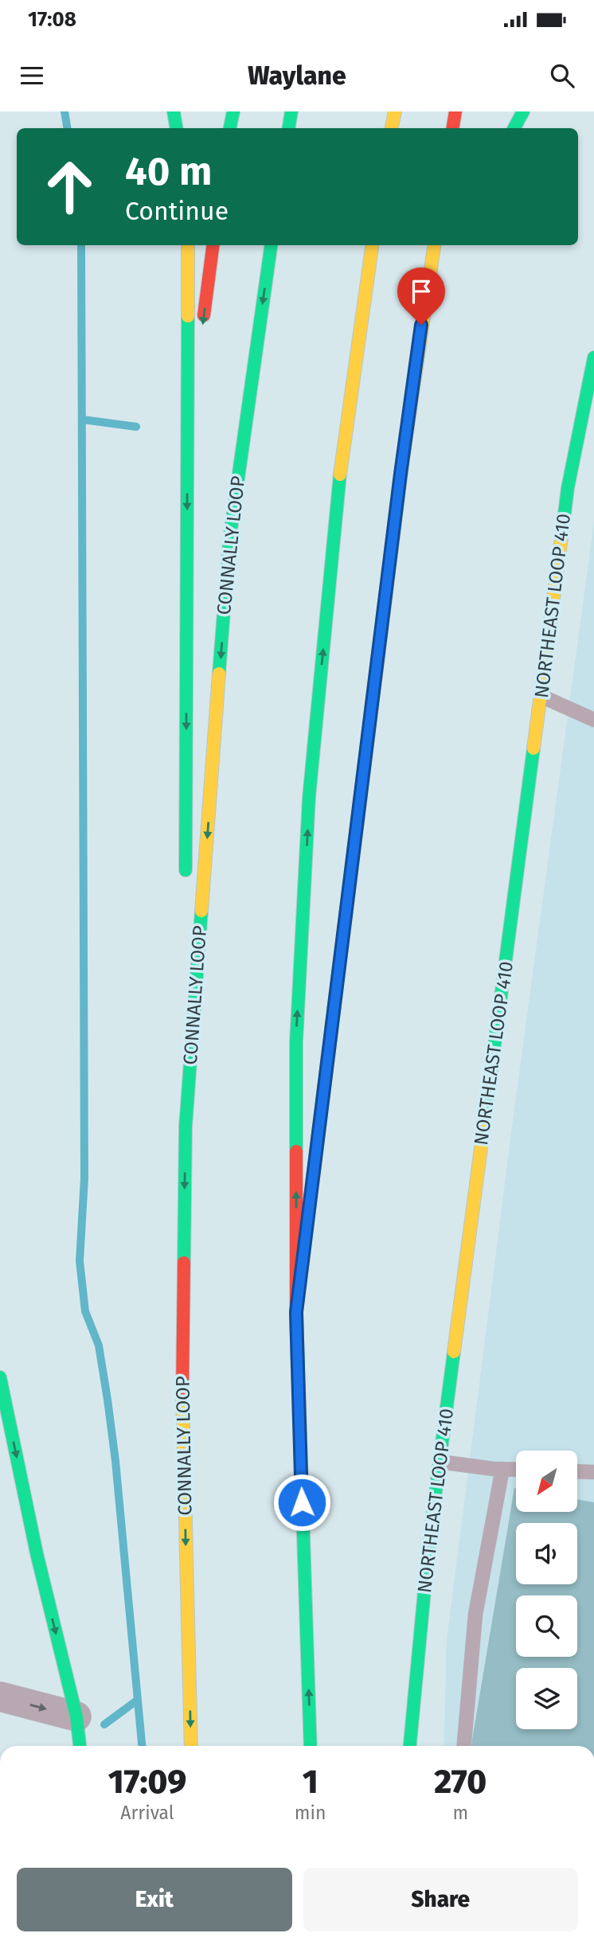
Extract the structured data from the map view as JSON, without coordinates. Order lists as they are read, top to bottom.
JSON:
{
  "streets": {
    "main road": ["CONNALLY LOOP", "NORTHEAST LOOP 410"]
  },
  "north": "bottom left",
  "page": {
    "status": "17:08",
    "header": "Waylane",
    "turn": ["40 m", "Continue"],
    "eta": [
      "17:09",
      "Arrival",
      "1",
      "min",
      "270",
      "m"
    ],
    "buttons": ["Exit", "Share"]
  }
}
